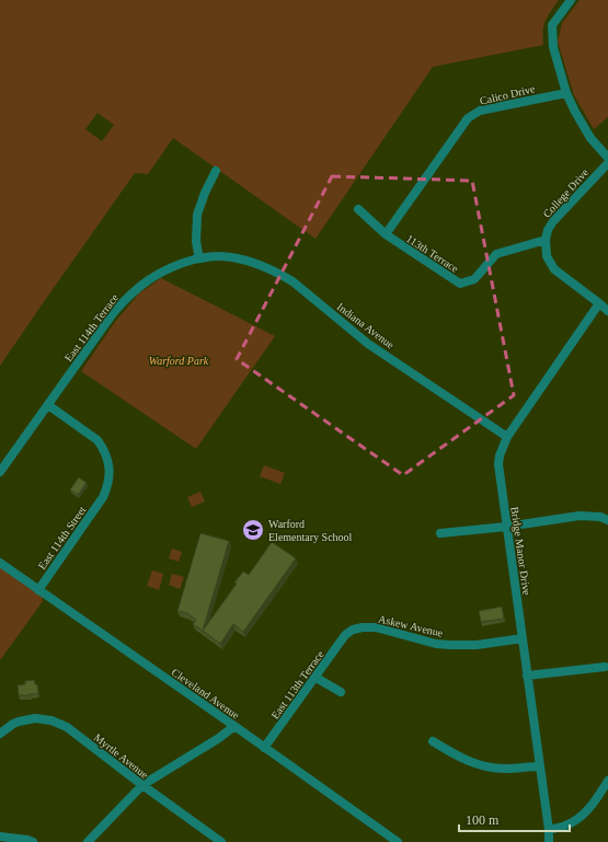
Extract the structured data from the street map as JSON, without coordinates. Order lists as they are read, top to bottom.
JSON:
{
  "streets": {
    "street": [
      "Calico Drive",
      "College Drive",
      "113th Terrace",
      "Indiana Avenue",
      "East 114th Terrace",
      "East 114th Street",
      "Bridge Manor Drive",
      "Askew Avenue",
      "East 113th Terrace",
      "Cleveland Avenue",
      "Myrtle Avenue"
    ]
  },
  "crossings": [
    ["Calico Drive", "113th Terrace"],
    ["College Drive", "113th Terrace"],
    ["Indiana Avenue", "East 114th Terrace"],
    ["Indiana Avenue", "Bridge Manor Drive"],
    ["East 114th Terrace", "East 114th Street"],
    ["East 114th Street", "Cleveland Avenue"],
    ["Bridge Manor Drive", "Askew Avenue"],
    ["Askew Avenue", "East 113th Terrace"],
    ["East 113th Terrace", "Cleveland Avenue"]
  ],
  "parks": ["Warford Park"],
  "places": {
    "school or university": ["Warford Elementary School"]
  },
  "scale_bar": "100 m"
}
